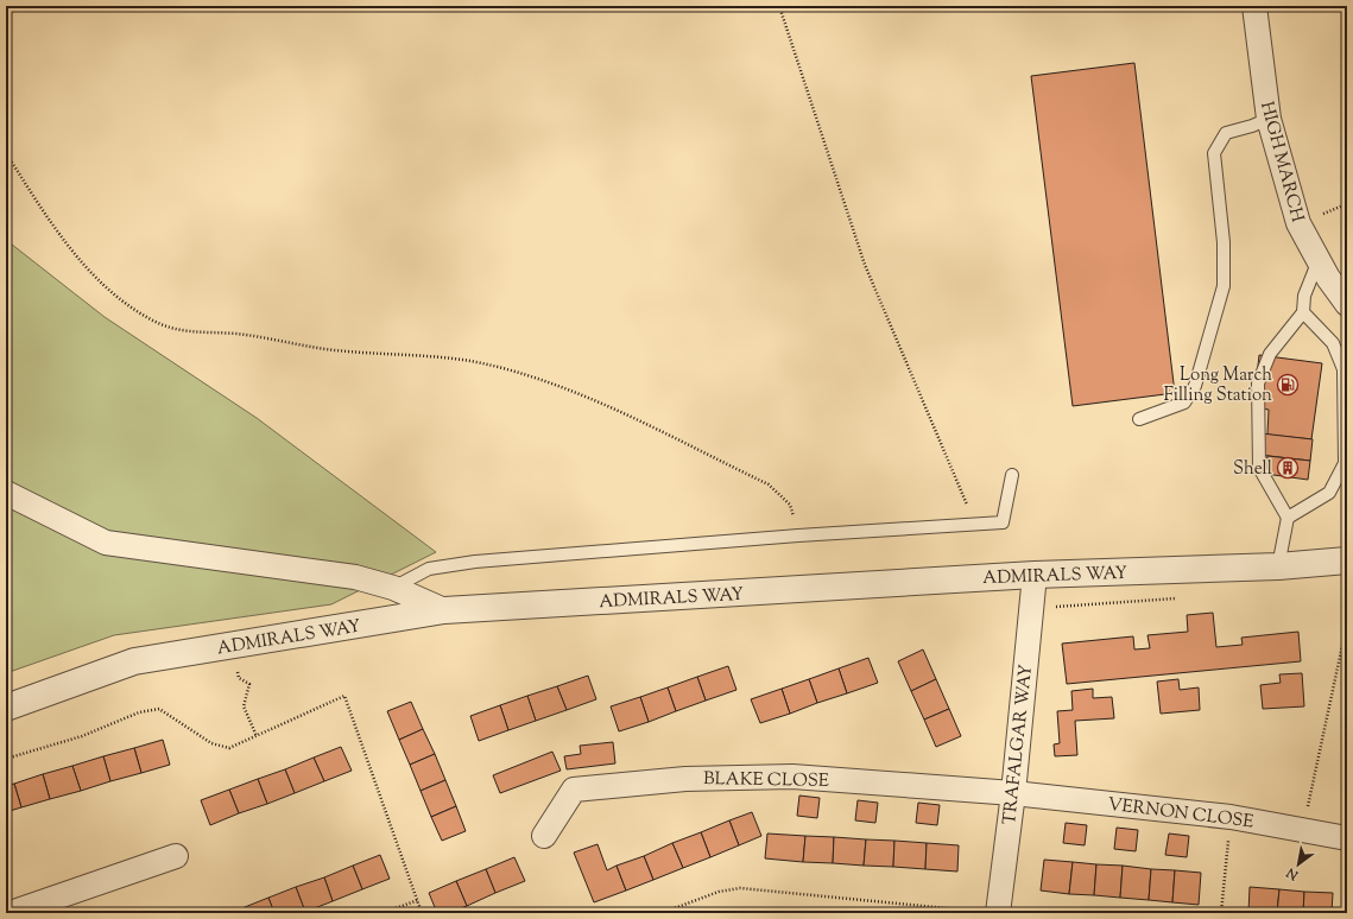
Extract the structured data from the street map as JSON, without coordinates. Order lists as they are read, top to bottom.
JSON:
{
  "streets": {
    "street": [
      "HIGH MARCH",
      "ADMIRALS WAY",
      "TRAFALGAR WAY",
      "BLAKE CLOSE",
      "VERNON CLOSE"
    ]
  },
  "crossings": [
    ["ADMIRALS WAY", "TRAFALGAR WAY"],
    ["TRAFALGAR WAY", "BLAKE CLOSE"],
    ["TRAFALGAR WAY", "VERNON CLOSE"],
    ["BLAKE CLOSE", "VERNON CLOSE"]
  ],
  "places": {
    "fuel station": ["Long March Filling Station"],
    "building": ["Shell"]
  },
  "north": "bottom left"
}
